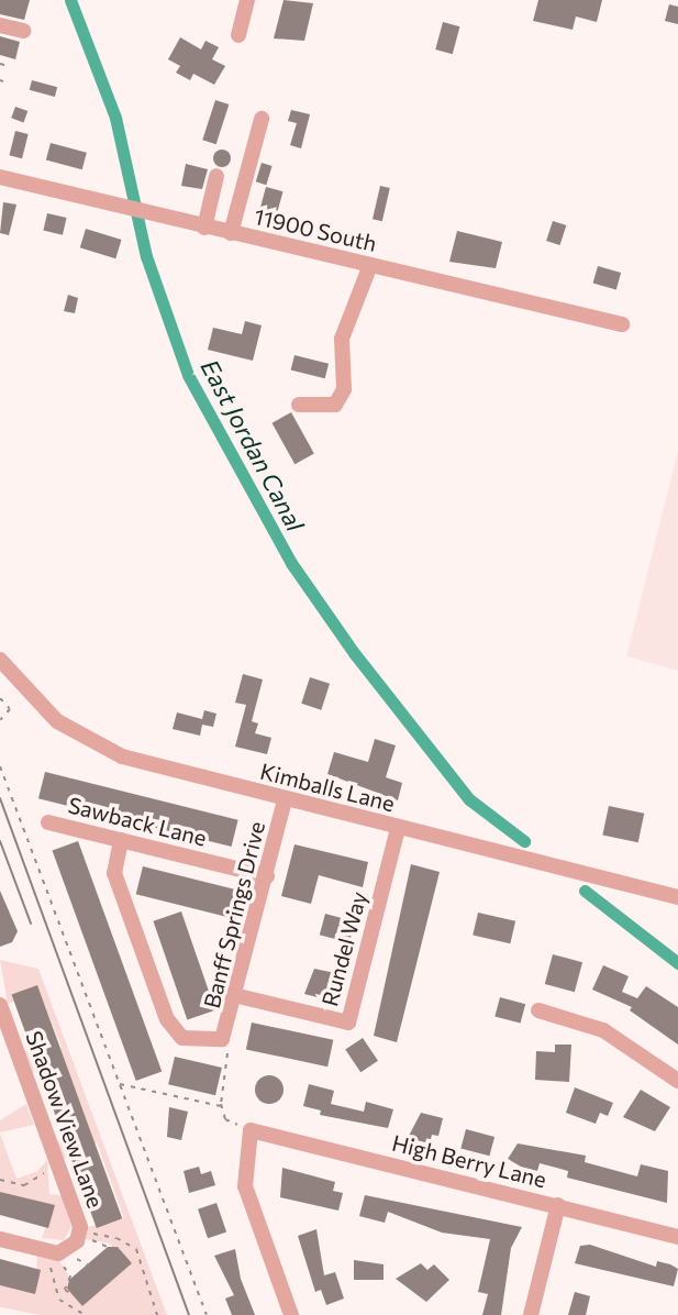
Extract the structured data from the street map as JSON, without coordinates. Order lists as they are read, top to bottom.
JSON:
{
  "streets": {
    "street": [
      "11900 South",
      "Kimballs Lane",
      "Sawback Lane",
      "Banff Springs Drive",
      "Rundel Way",
      "Shadow View Lane",
      "High Berry Lane"
    ]
  },
  "crossings": [
    ["Kimballs Lane", "Banff Springs Drive"],
    ["Kimballs Lane", "Rundel Way"],
    ["Sawback Lane", "Banff Springs Drive"],
    ["Banff Springs Drive", "Rundel Way"]
  ],
  "water": ["East Jordan Canal"]
}
